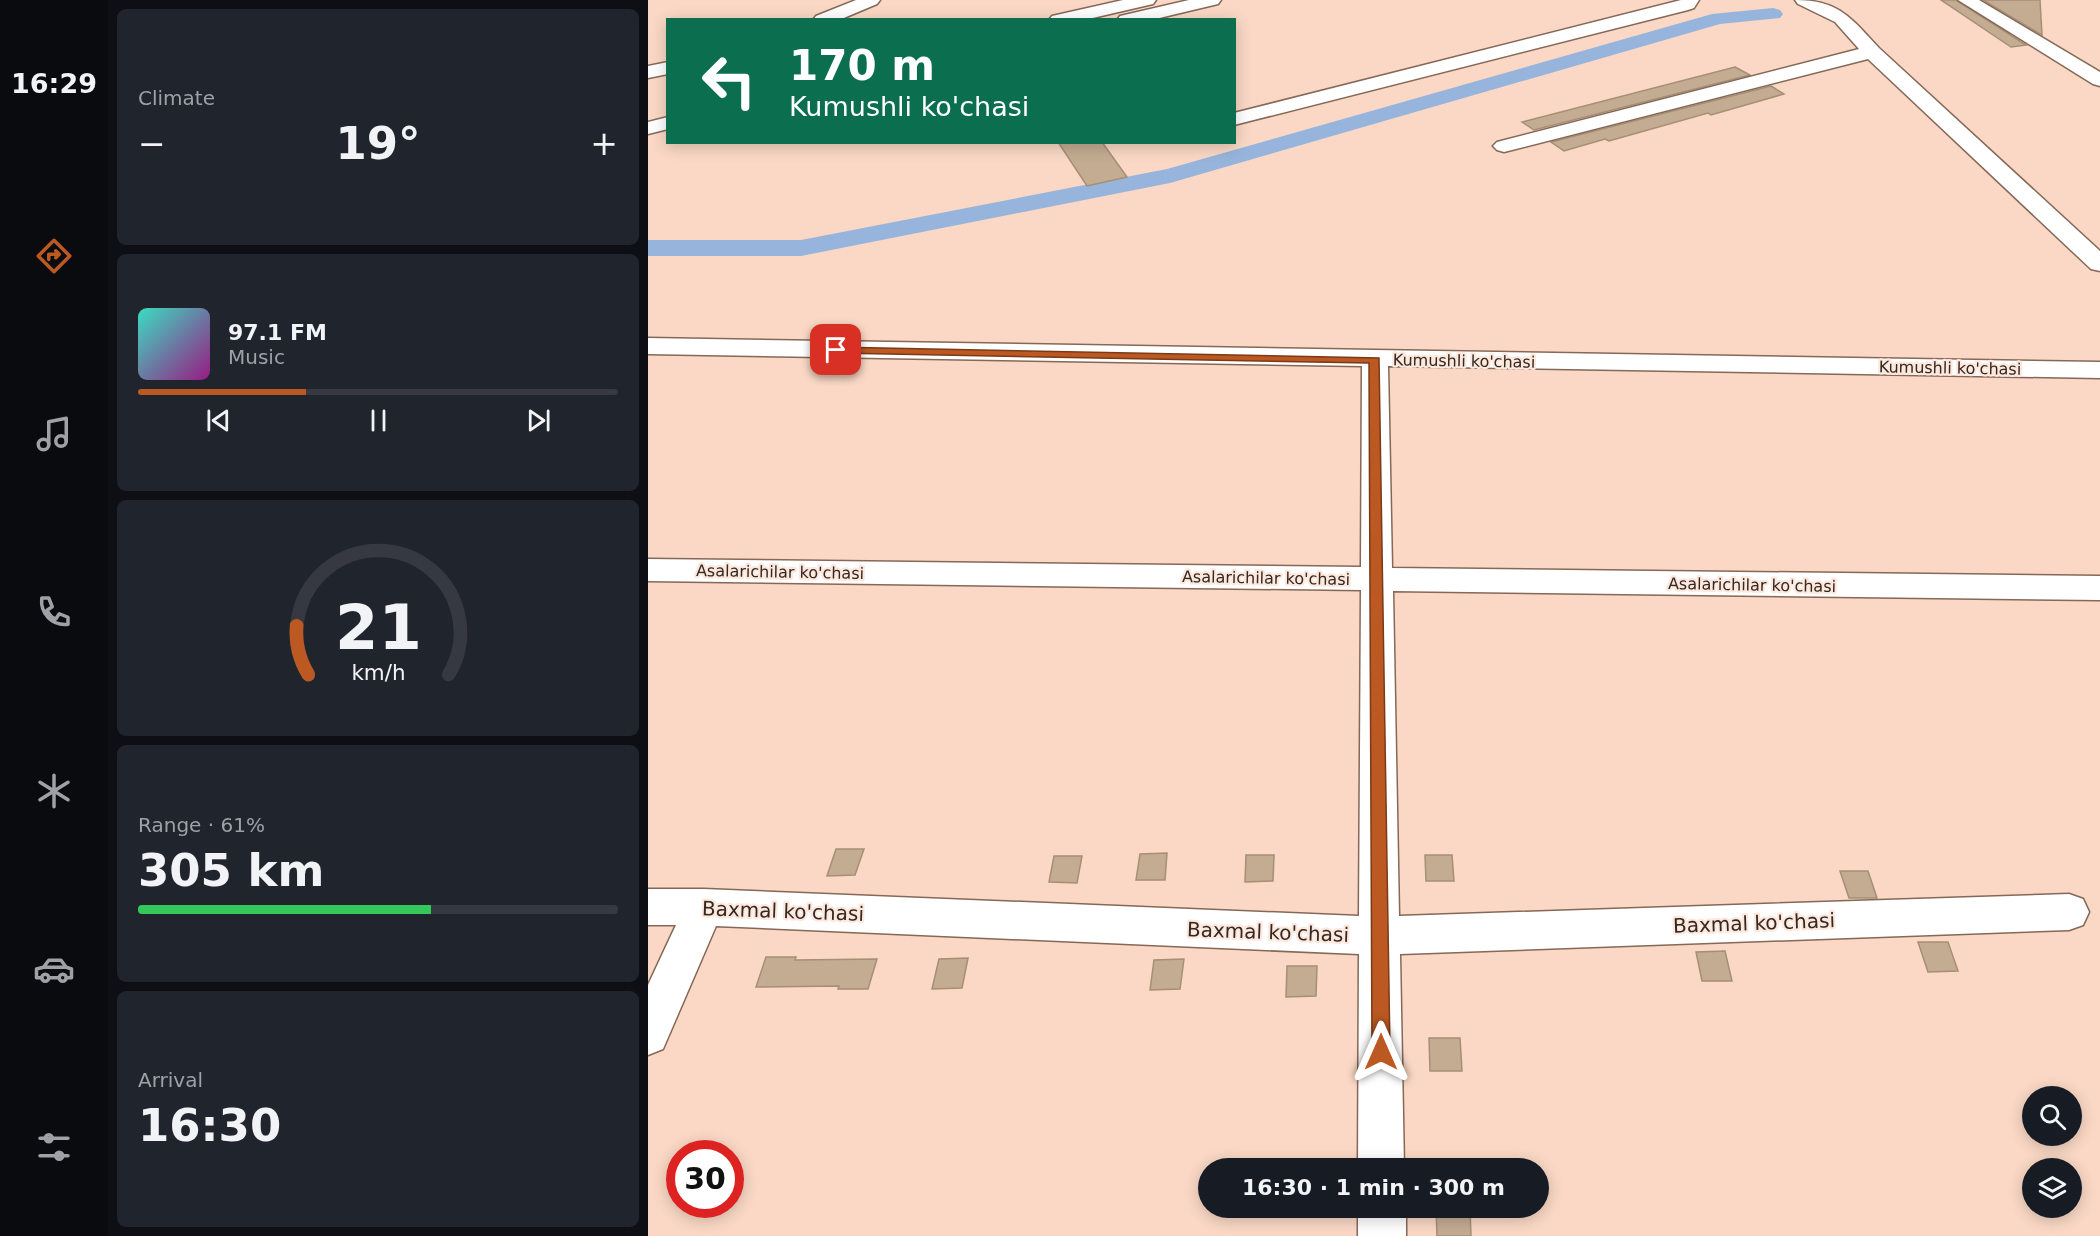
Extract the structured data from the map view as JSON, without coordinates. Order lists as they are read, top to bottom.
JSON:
{
  "streets": {
    "street": ["Kumushli ko'chasi", "Asalarichilar ko'chasi", "Baxmal ko'chasi"]
  },
  "page": {
    "tabs": "16:29",
    "tile": [
      "Climate",
      ["Range · 61%", "305 km"],
      ["Arrival", "16:30"]
    ],
    "turn": ["170 m", "Kumushli ko'chasi"],
    "heat": ["−", "19°", "+"],
    "song": ["97.1 FM", "Music"],
    "limit": "30",
    "trip": "16:30 · 1 min · 300 m",
    "gauge": ["21", "km/h"]
  }
}
